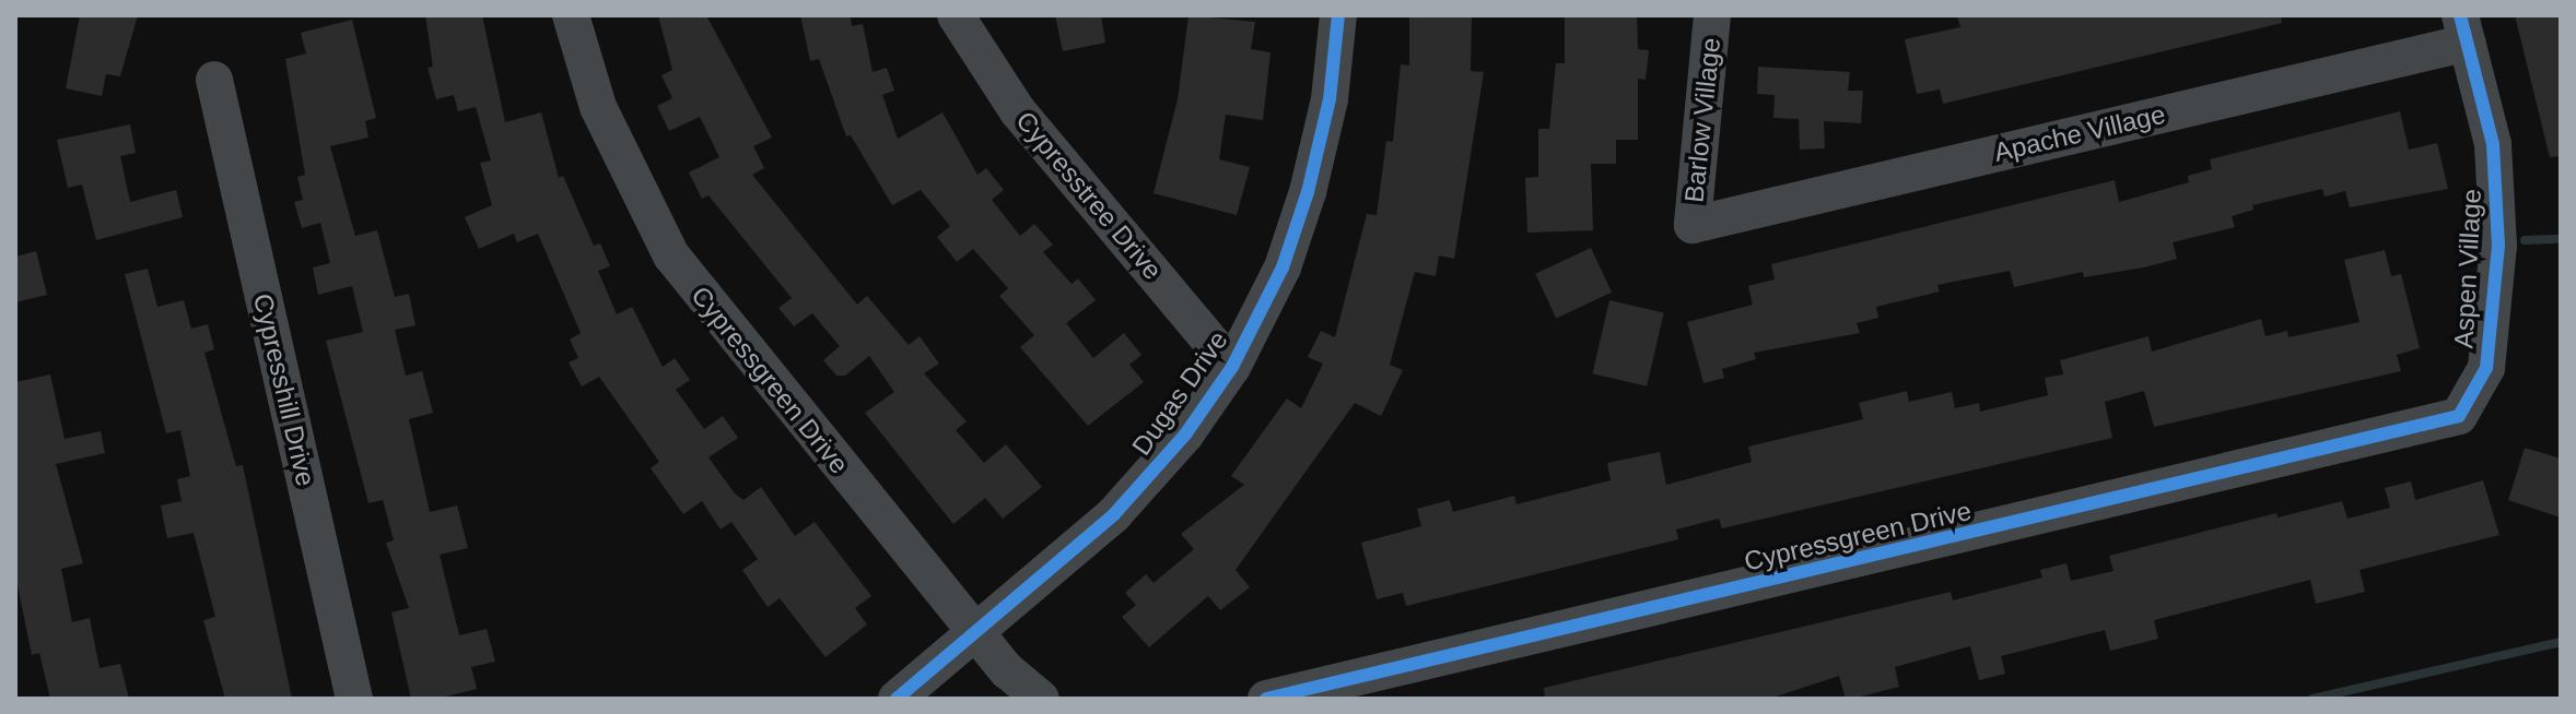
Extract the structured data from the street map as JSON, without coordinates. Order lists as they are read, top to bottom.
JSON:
{
  "streets": {
    "street": [
      "Barlow Village",
      "Apache Village",
      "Cypresstree Drive",
      "Aspen Village",
      "Cypressgreen Drive",
      "Cypresshill Drive",
      "Dugas Drive"
    ]
  },
  "crossings": [
    ["Barlow Village", "Apache Village"],
    ["Apache Village", "Aspen Village"],
    ["Cypresstree Drive", "Dugas Drive"],
    ["Aspen Village", "Cypressgreen Drive"],
    ["Cypressgreen Drive", "Dugas Drive"]
  ]
}
